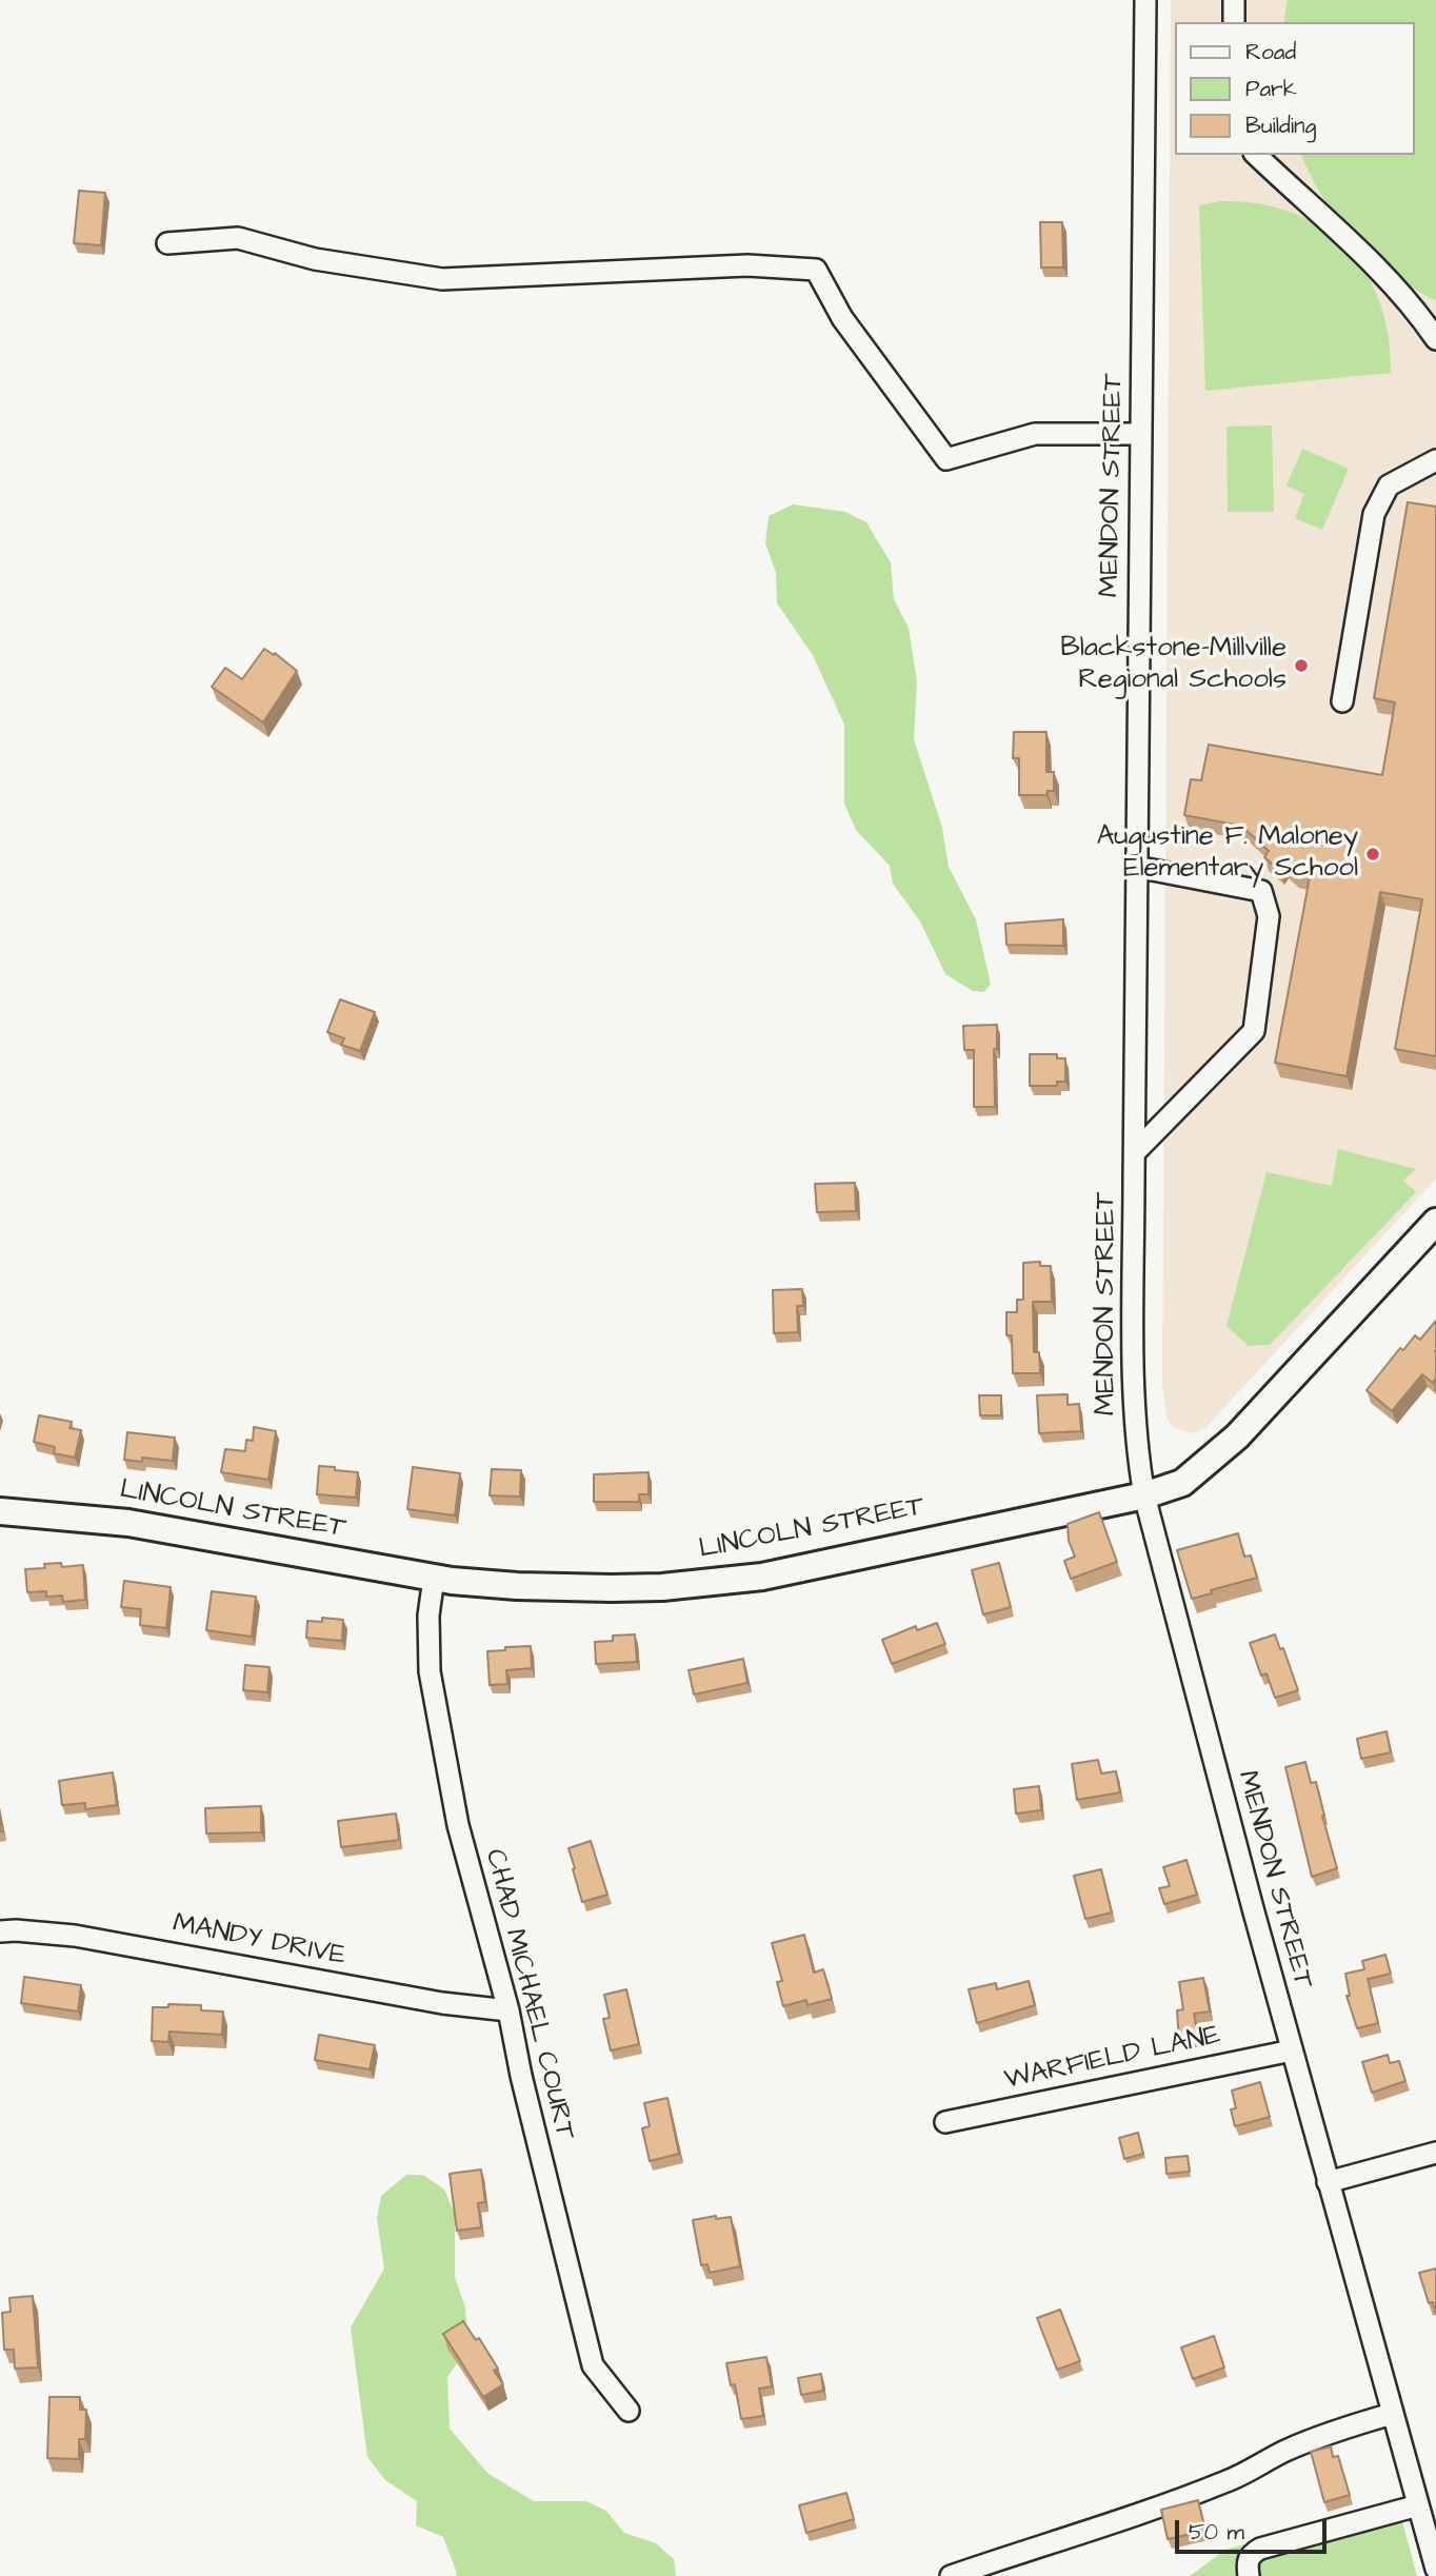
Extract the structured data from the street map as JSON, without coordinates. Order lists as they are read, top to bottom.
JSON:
{
  "streets": {
    "main road": ["LINCOLN STREET"],
    "street": [
      "MENDON STREET",
      "MANDY DRIVE",
      "CHAD MICHAEL COURT",
      "WARFIELD LANE"
    ]
  },
  "crossings": [
    ["MENDON STREET", "LINCOLN STREET"],
    ["MENDON STREET", "WARFIELD LANE"],
    ["LINCOLN STREET", "CHAD MICHAEL COURT"],
    ["MANDY DRIVE", "CHAD MICHAEL COURT"]
  ],
  "places": ["Blackstone-Millville Regional Schools", "Augustine F. Maloney Elementary School"],
  "legend": ["Road", "Park", "Building"],
  "scale_bar": "50 m"
}
